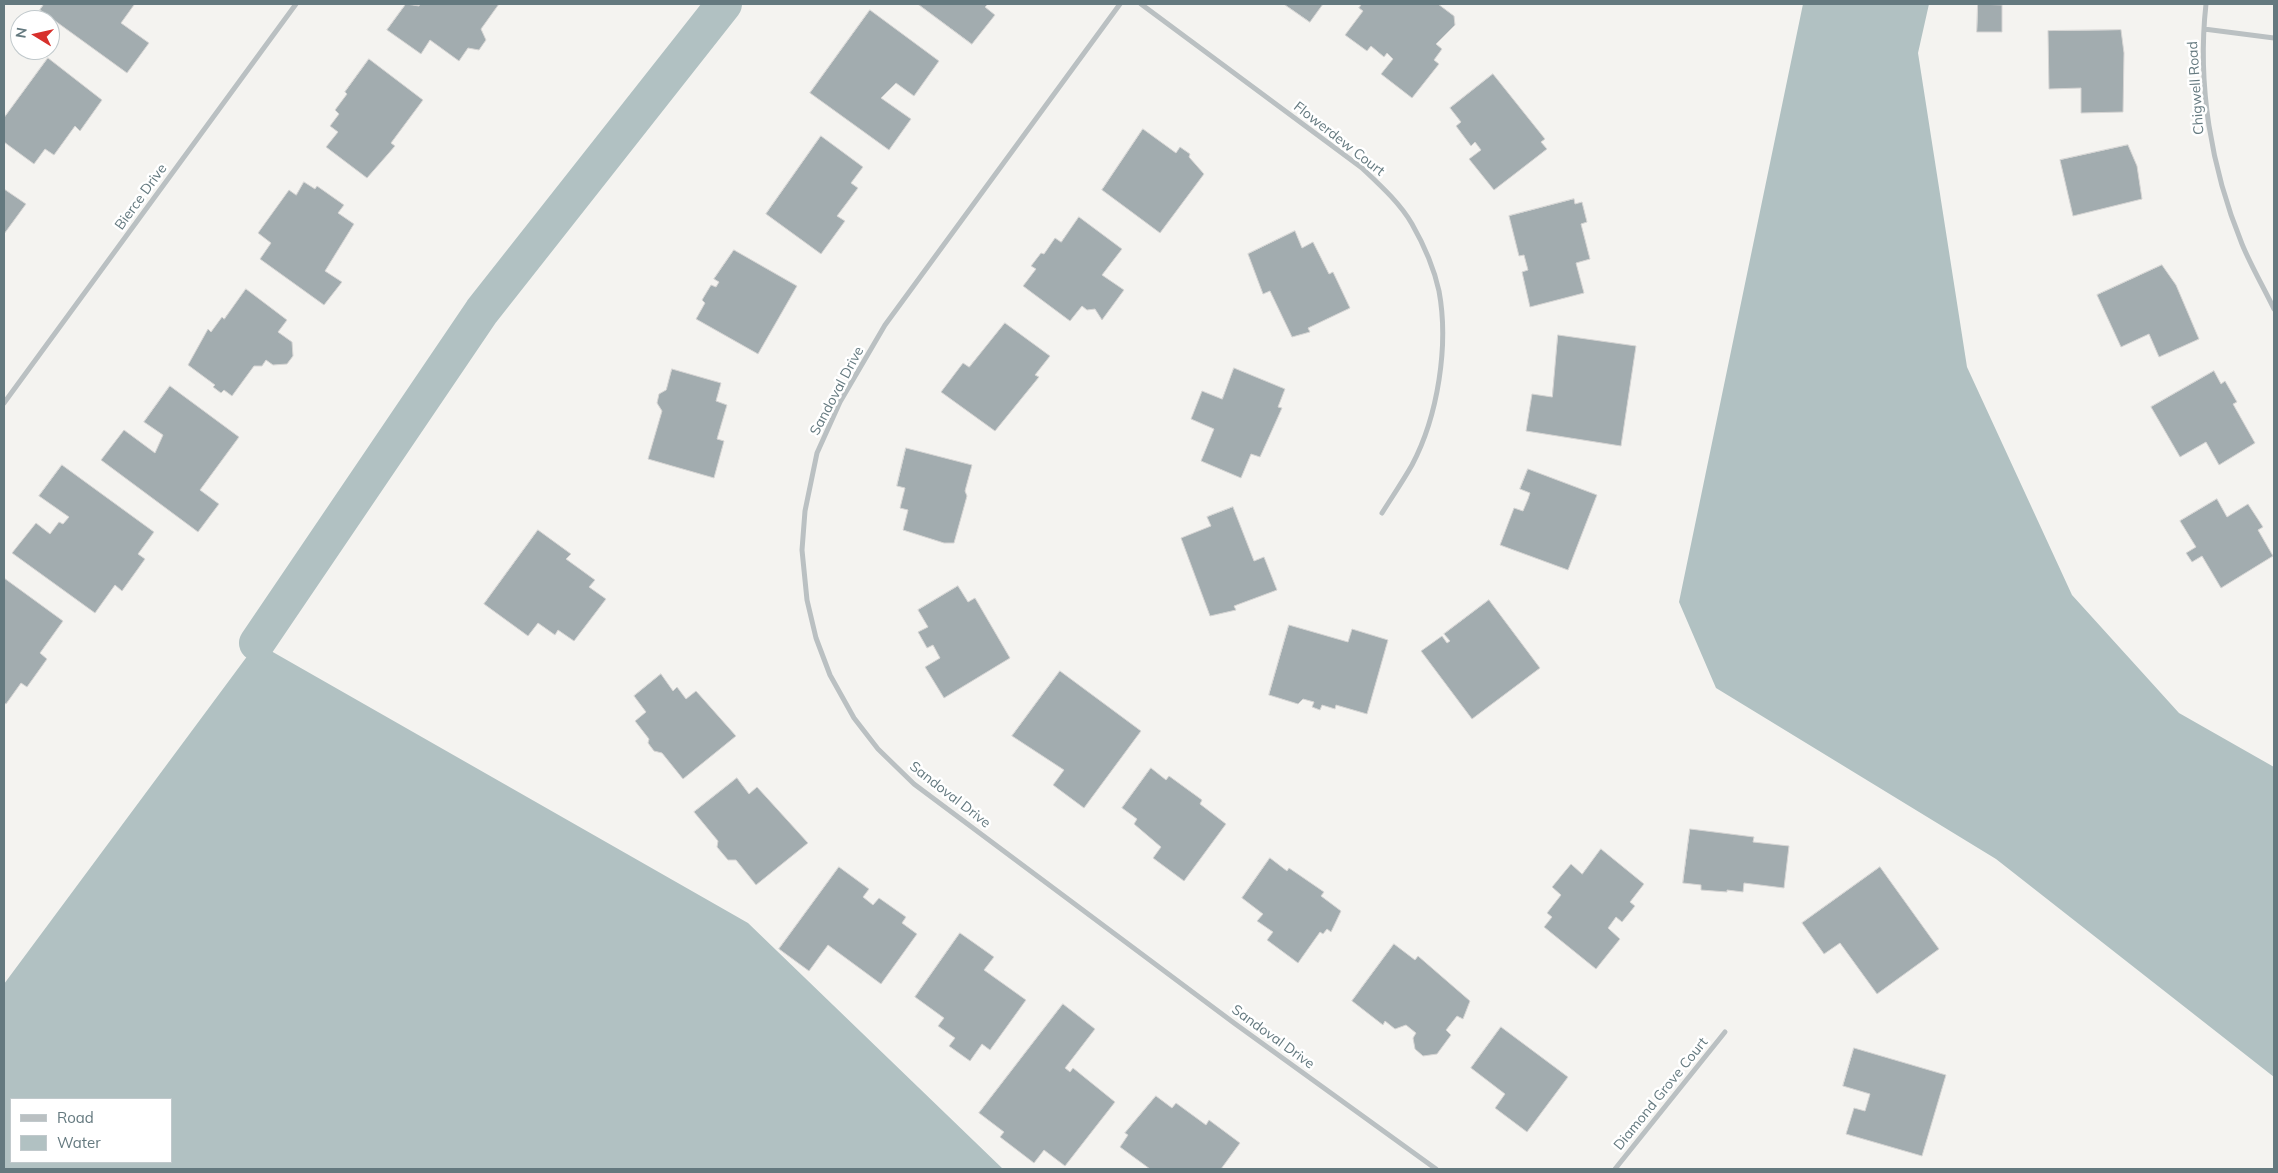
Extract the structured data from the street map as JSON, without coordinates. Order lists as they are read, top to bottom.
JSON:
{
  "streets": {
    "street": [
      "Chigwell Road",
      "Flowerdew Court",
      "Bierce Drive",
      "Sandoval Drive",
      "Diamond Grove Court"
    ]
  },
  "legend": ["Road", "Water"],
  "north": "left"
}
